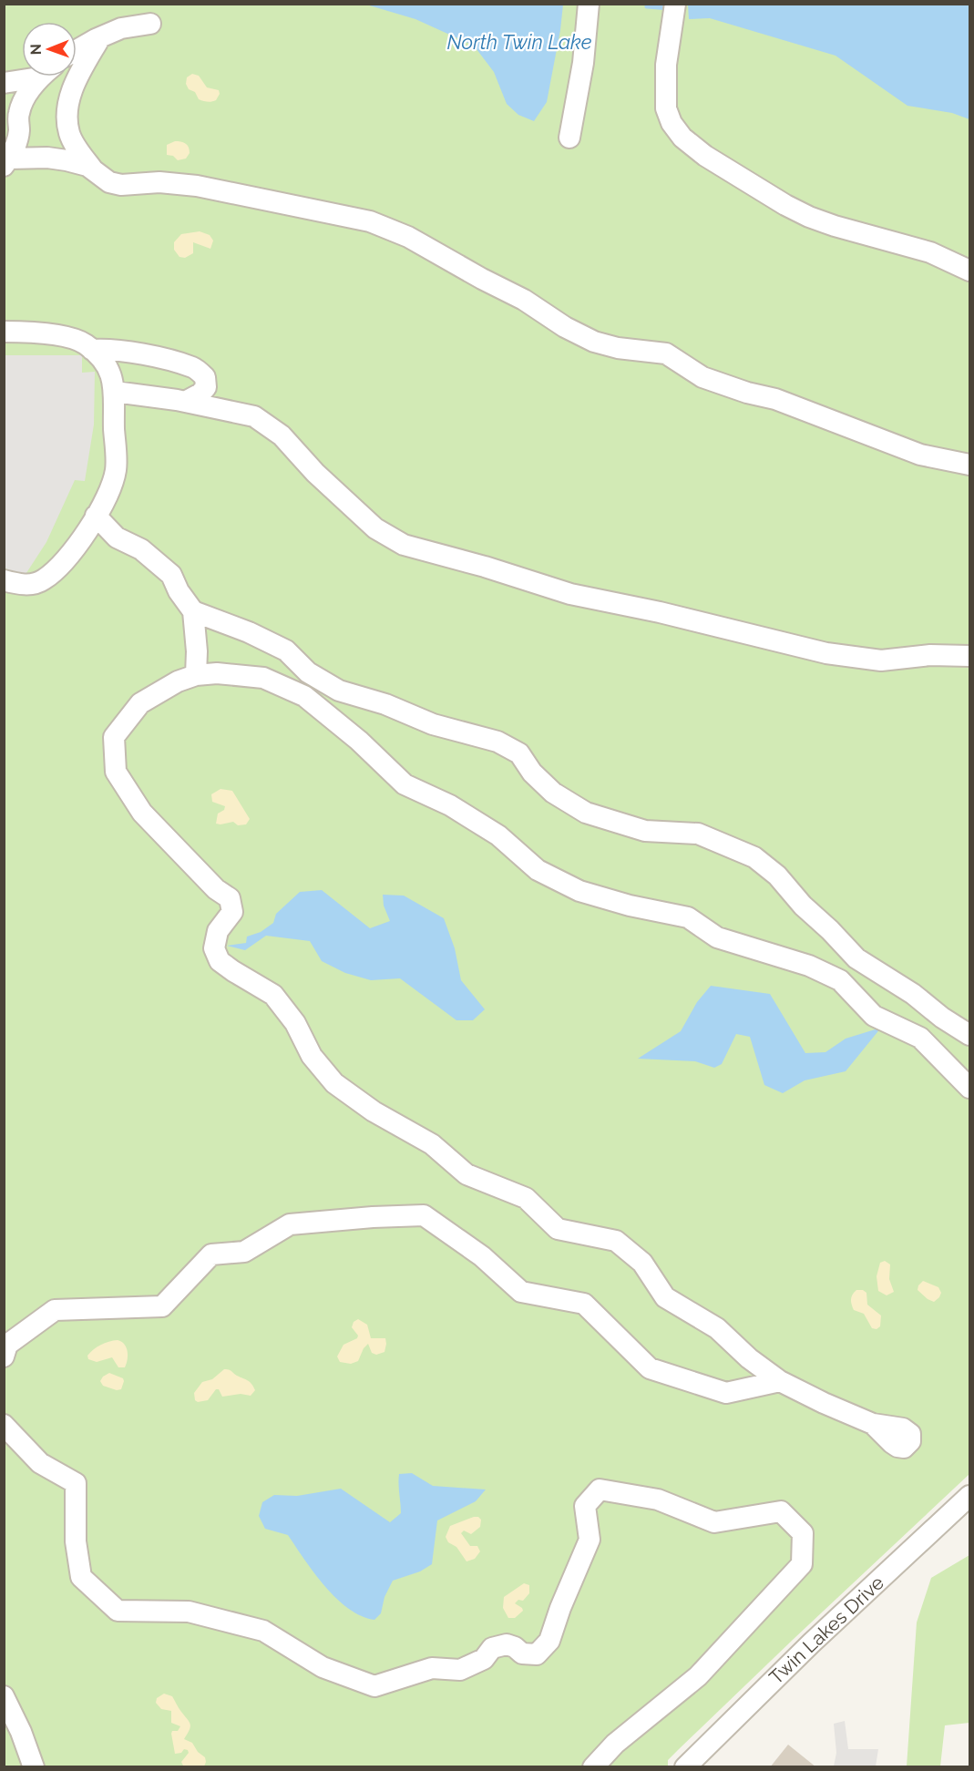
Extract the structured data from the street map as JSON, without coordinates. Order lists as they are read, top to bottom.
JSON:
{
  "streets": {
    "street": ["Twin Lakes Drive"]
  },
  "water": ["North Twin Lake"],
  "north": "left"
}
